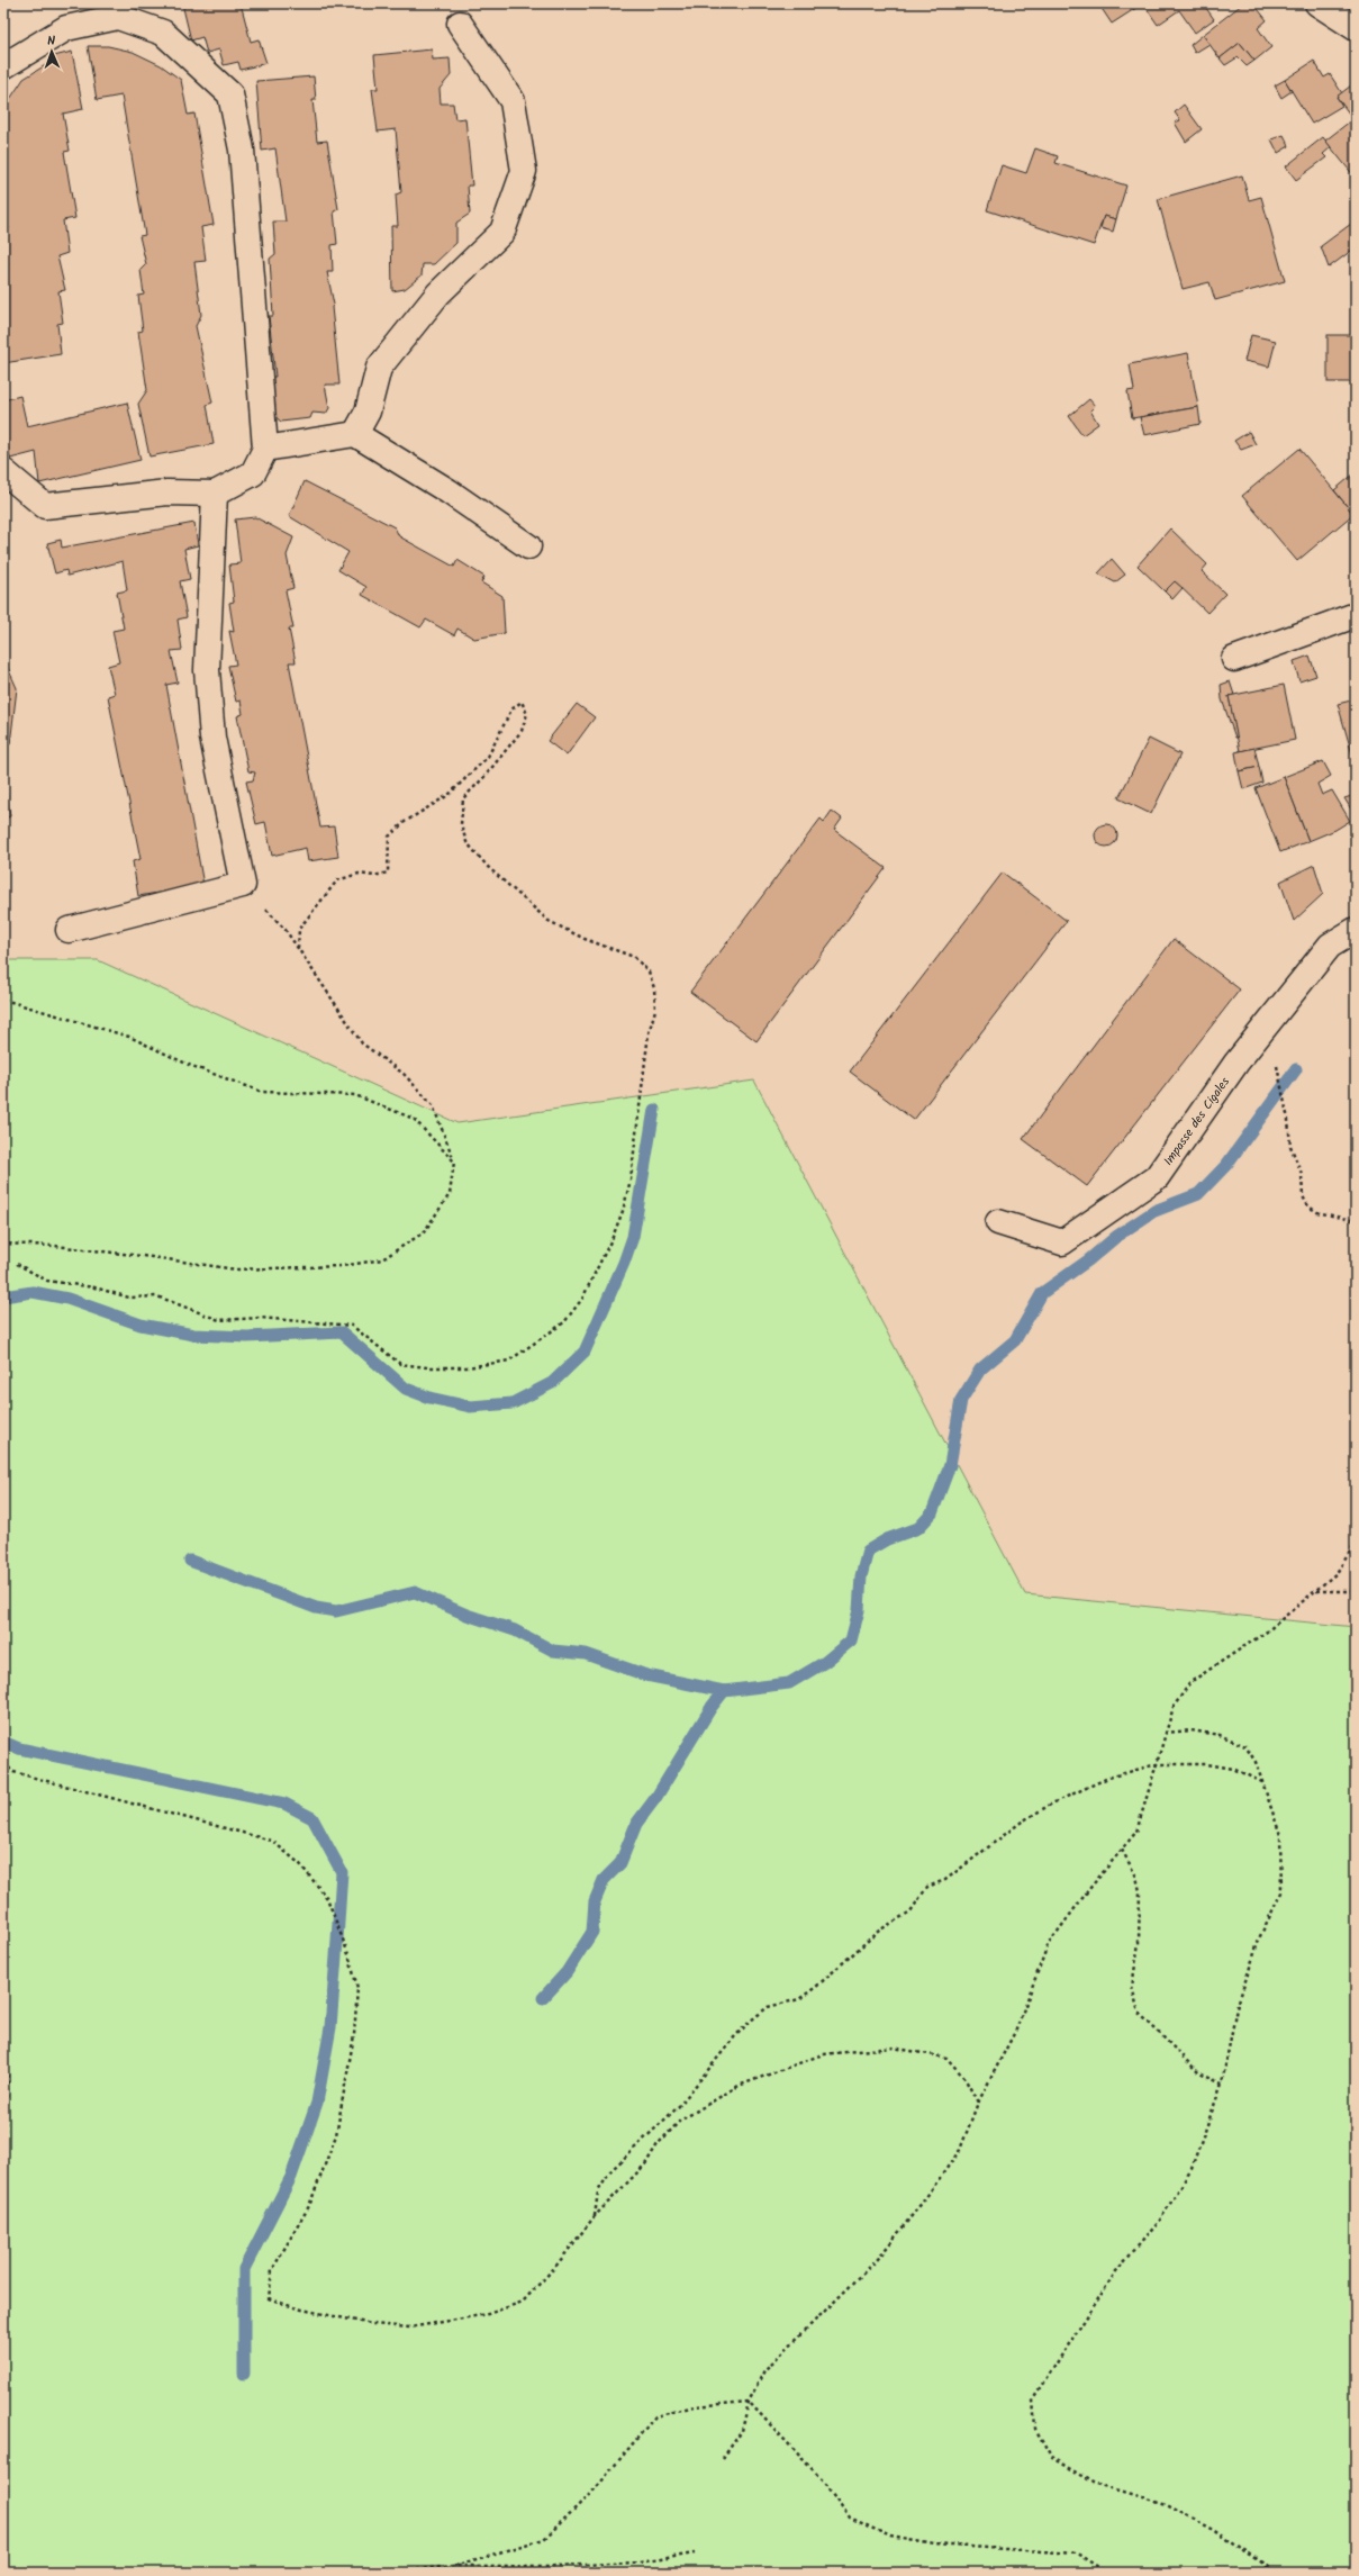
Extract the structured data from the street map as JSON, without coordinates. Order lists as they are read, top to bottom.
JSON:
{
  "streets": {
    "street": ["Impasse des Cigales"]
  },
  "north": "top"
}
